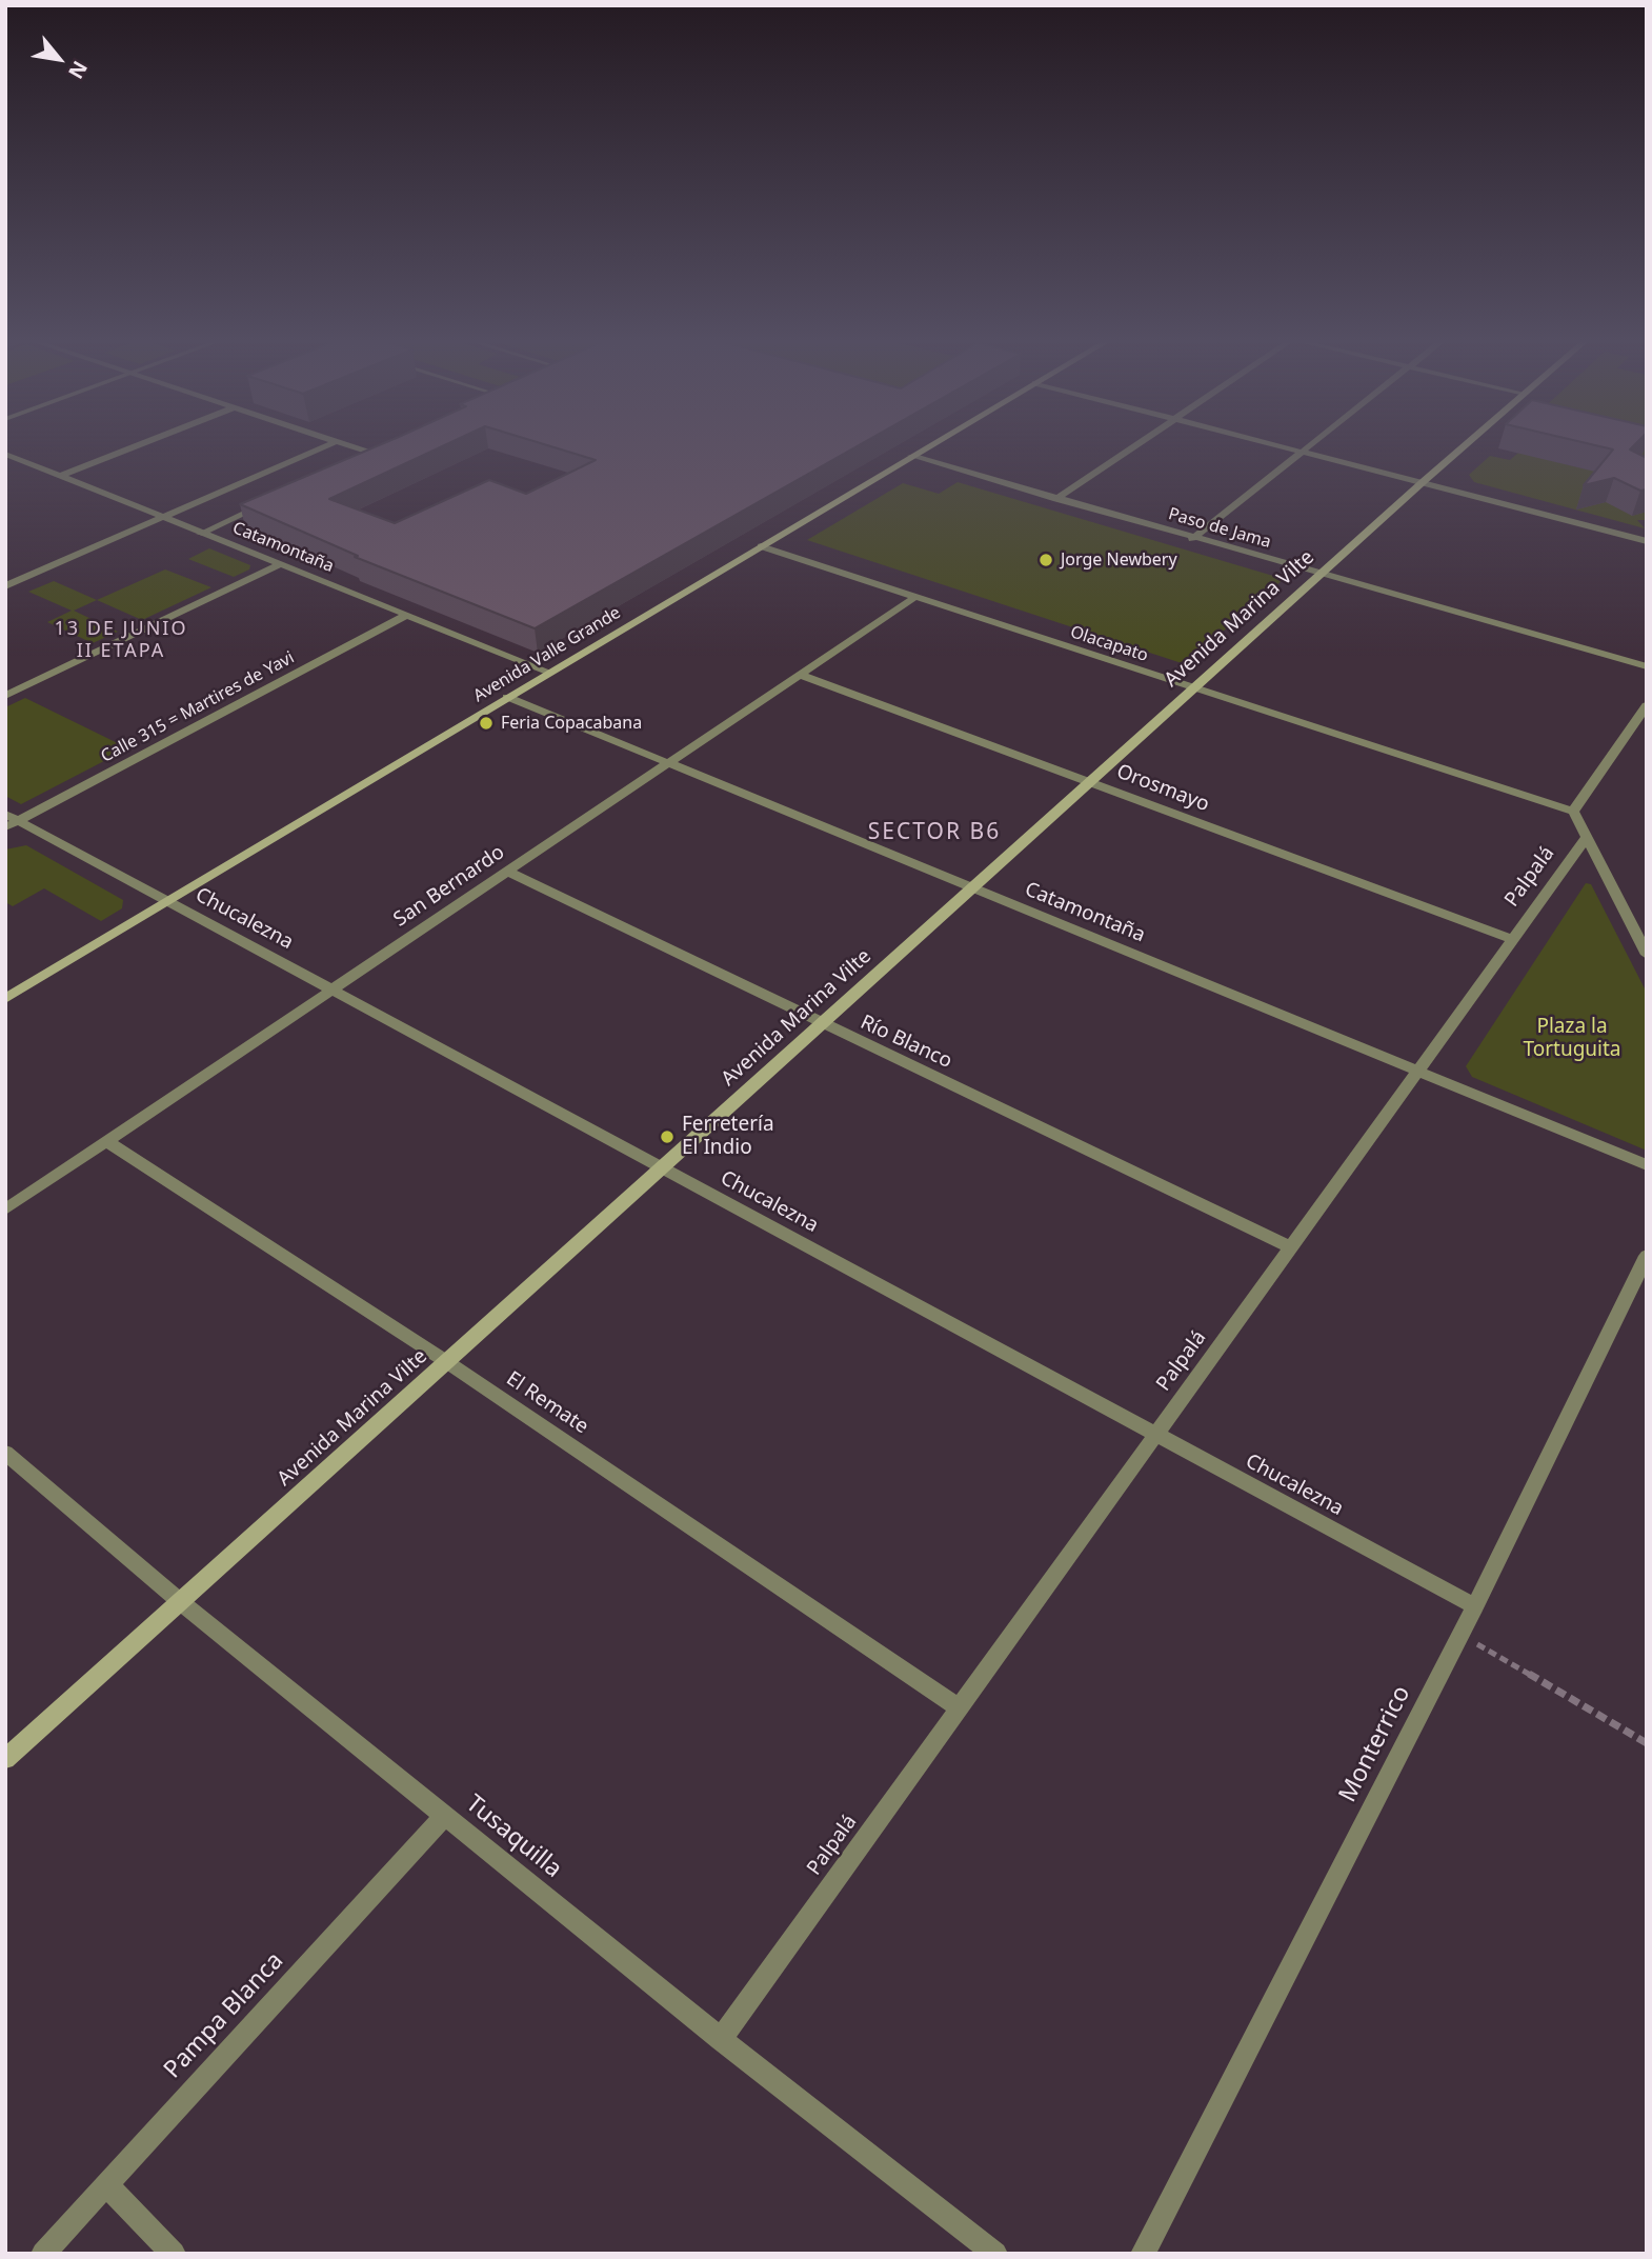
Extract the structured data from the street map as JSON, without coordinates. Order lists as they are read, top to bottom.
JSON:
{
  "streets": {
    "street": [
      "Paso de Jama",
      "Catamontaña",
      "Avenida Marina Vilte",
      "Olacapato",
      "Avenida Valle Grande",
      "Calle 315 = Martires de Yavi",
      "Orosmayo",
      "Palpalá",
      "San Bernardo",
      "Chucalezna",
      "Río Blanco",
      "El Remate",
      "Monterrico",
      "Tusaquilla",
      "Pampa Blanca"
    ]
  },
  "crossings": [
    ["Paso de Jama", "Avenida Marina Vilte"],
    ["Paso de Jama", "Avenida Valle Grande"],
    ["Catamontaña", "Avenida Marina Vilte"],
    ["Catamontaña", "Avenida Valle Grande"],
    ["Catamontaña", "Calle 315 = Martires de Yavi"],
    ["Catamontaña", "Palpalá"],
    ["Catamontaña", "San Bernardo"],
    ["Avenida Marina Vilte", "Olacapato"],
    ["Avenida Marina Vilte", "Orosmayo"],
    ["Avenida Marina Vilte", "Chucalezna"],
    ["Avenida Marina Vilte", "Río Blanco"],
    ["Avenida Marina Vilte", "El Remate"],
    ["Avenida Marina Vilte", "Tusaquilla"],
    ["Olacapato", "Avenida Valle Grande"],
    ["Olacapato", "San Bernardo"],
    ["Avenida Valle Grande", "Chucalezna"],
    ["Calle 315 = Martires de Yavi", "Chucalezna"],
    ["Orosmayo", "Palpalá"],
    ["Orosmayo", "San Bernardo"],
    ["Palpalá", "Chucalezna"],
    ["Palpalá", "Río Blanco"],
    ["Palpalá", "El Remate"],
    ["Palpalá", "Tusaquilla"],
    ["San Bernardo", "Chucalezna"],
    ["San Bernardo", "Río Blanco"],
    ["San Bernardo", "El Remate"],
    ["Chucalezna", "Monterrico"],
    ["Tusaquilla", "Pampa Blanca"]
  ],
  "districts": ["13 DE JUNIO II ETAPA", "SECTOR B6"],
  "parks": ["Plaza la Tortuguita"],
  "places": ["Jorge Newbery", "Feria Copacabana", "Ferretería El Indio"],
  "north": "bottom right"
}
